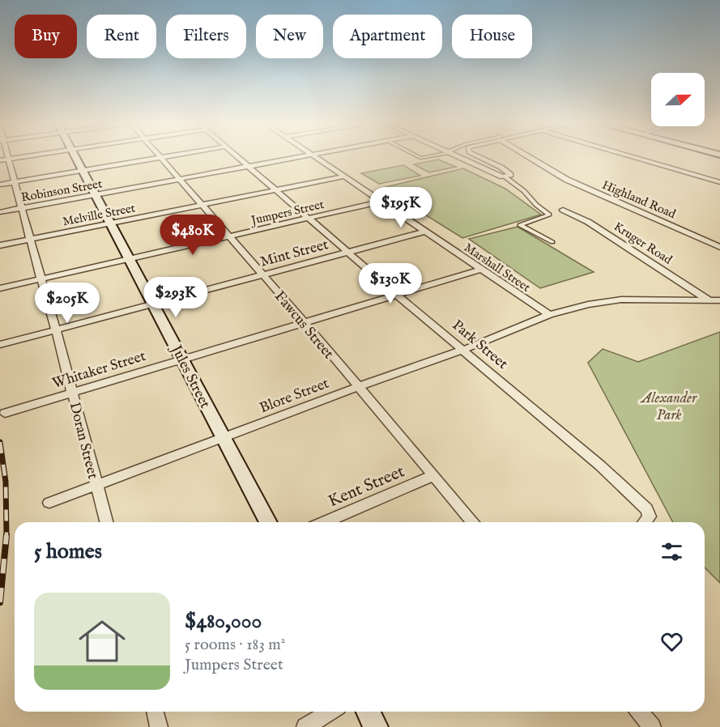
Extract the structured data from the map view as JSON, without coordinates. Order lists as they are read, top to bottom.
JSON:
{
  "streets": {
    "main road": ["Jules Street"],
    "street": [
      "Robinson Street",
      "Highland Road",
      "Jumpers Street",
      "Melville Street",
      "Kruger Road",
      "Mint Street",
      "Marshall Street",
      "Fawcus Street",
      "Park Street",
      "Whitaker Street",
      "Blore Street",
      "Doran Street",
      "Kent Street"
    ]
  },
  "crossings": [
    ["Robinson Street", "Fawcus Street"],
    ["Robinson Street", "Park Street"],
    ["Robinson Street", "Jules Street"],
    ["Robinson Street", "Doran Street"],
    ["Jumpers Street", "Marshall Street"],
    ["Jumpers Street", "Fawcus Street"],
    ["Jumpers Street", "Park Street"],
    ["Jumpers Street", "Jules Street"],
    ["Jumpers Street", "Doran Street"],
    ["Melville Street", "Marshall Street"],
    ["Melville Street", "Fawcus Street"],
    ["Melville Street", "Park Street"],
    ["Melville Street", "Jules Street"],
    ["Melville Street", "Doran Street"],
    ["Kruger Road", "Blore Street"],
    ["Mint Street", "Marshall Street"],
    ["Mint Street", "Fawcus Street"],
    ["Mint Street", "Park Street"],
    ["Mint Street", "Jules Street"],
    ["Mint Street", "Doran Street"],
    ["Marshall Street", "Whitaker Street"],
    ["Marshall Street", "Blore Street"],
    ["Fawcus Street", "Whitaker Street"],
    ["Fawcus Street", "Blore Street"],
    ["Fawcus Street", "Kent Street"],
    ["Park Street", "Whitaker Street"],
    ["Park Street", "Blore Street"],
    ["Whitaker Street", "Jules Street"],
    ["Whitaker Street", "Doran Street"],
    ["Jules Street", "Blore Street"],
    ["Blore Street", "Doran Street"]
  ],
  "parks": ["Alexander Park"],
  "north": "right",
  "page": {
    "chip": [
      "Buy",
      "Rent",
      "Filters",
      "New",
      "Apartment",
      "House"
    ],
    "price": [
      "$195K",
      "$480K",
      "$130K",
      "$293K",
      "$205K"
    ],
    "heading": "5 homes",
    "list": [
      {
        "name": "$480,000",
        "note": "5 rooms · 183 m² · Jumpers Street"
      }
    ]
  }
}
